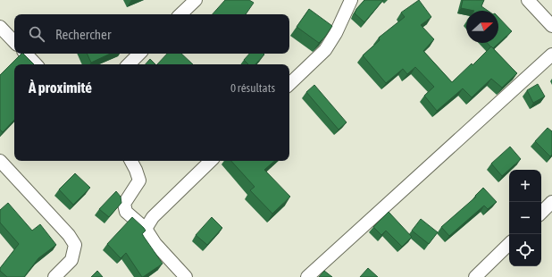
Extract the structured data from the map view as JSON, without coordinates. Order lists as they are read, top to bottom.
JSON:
{
  "north": "right",
  "page": {
    "search": "Rechercher",
    "heading": ["À proximité", "0 résultats"],
    "map_buttons": ["+", "−"]
  }
}
